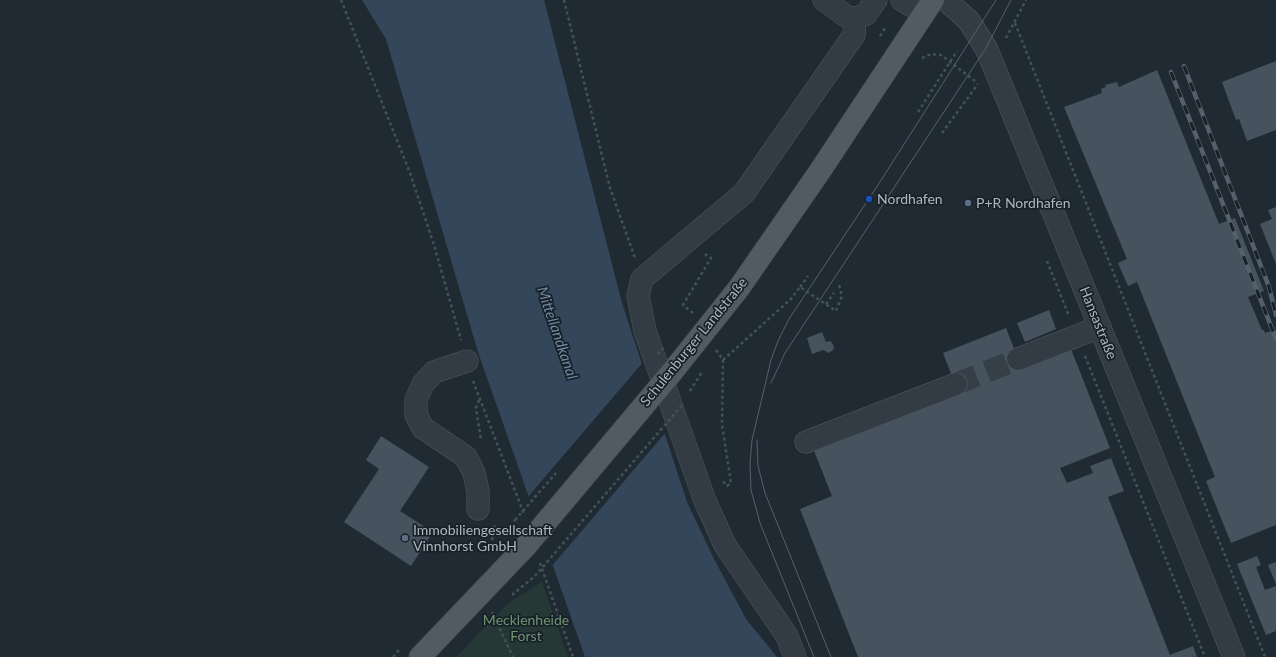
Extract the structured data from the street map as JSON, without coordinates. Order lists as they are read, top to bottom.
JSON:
{
  "streets": {
    "main road": ["Schulenburger Landstraße"],
    "street": ["Hansastraße"]
  },
  "water": ["Mittellandkanal"],
  "parks": ["Mecklenheide Forst"],
  "places": ["Nordhafen", "P+R Nordhafen", "Immobiliengesellschaft Vinnhorst GmbH"]
}
